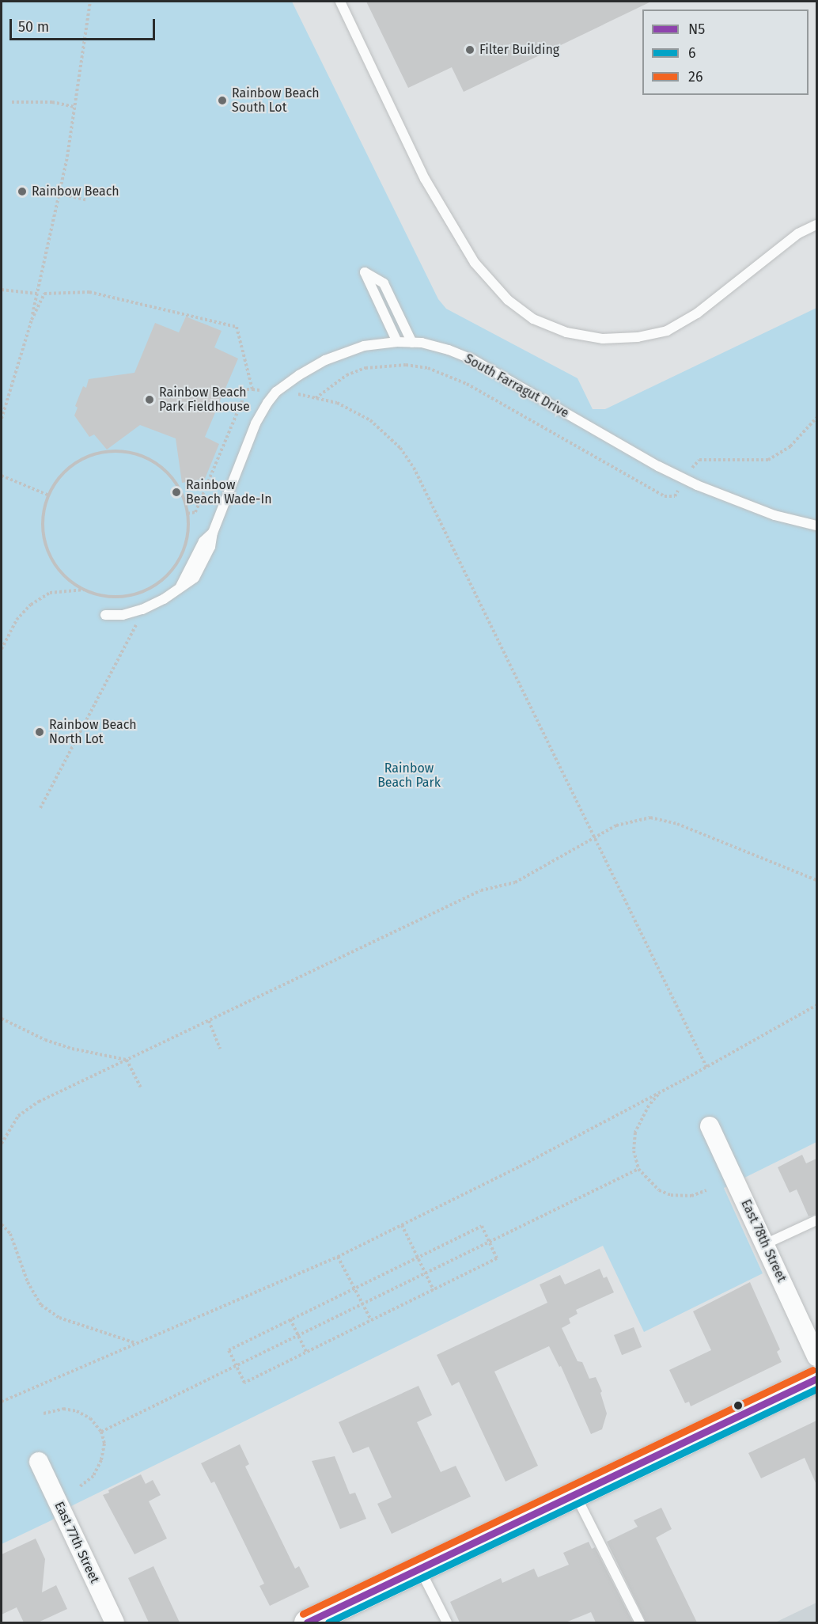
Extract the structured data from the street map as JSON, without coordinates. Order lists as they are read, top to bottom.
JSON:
{
  "streets": {
    "street": ["East 78th Street", "East 77th Street"],
    "lane": ["South Farragut Drive"]
  },
  "parks": ["Rainbow Beach Park"],
  "places": [
    "Filter Building",
    "Rainbow Beach South Lot",
    "Rainbow Beach",
    "Rainbow Beach Park Fieldhouse",
    "Rainbow Beach Wade-In",
    "Rainbow Beach North Lot"
  ],
  "lines": ["transit line 26", "transit line N5", "transit line 6"],
  "legend": ["N5", "6", "26"],
  "scale_bar": "50 m"
}
